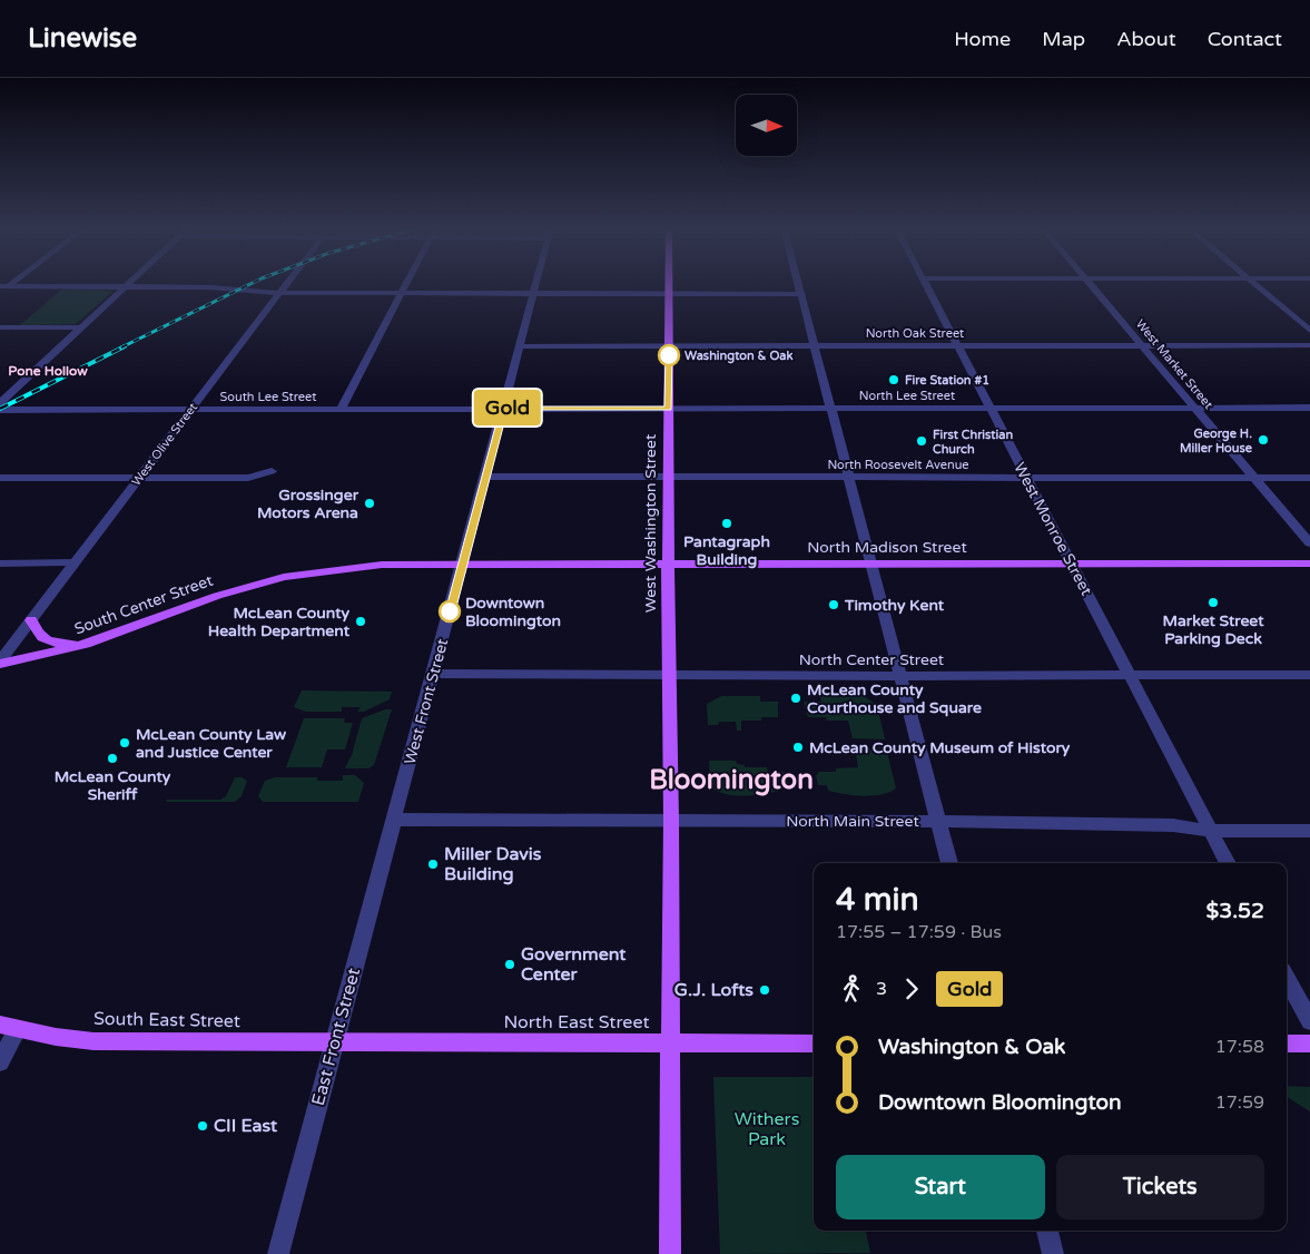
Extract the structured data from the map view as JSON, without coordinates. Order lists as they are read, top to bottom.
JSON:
{
  "streets": {
    "main road": [
      "West Washington Street",
      "North Madison Street",
      "South Center Street",
      "South East Street",
      "North East Street"
    ],
    "street": [
      "North Oak Street",
      "West Market Street",
      "North Lee Street",
      "South Lee Street",
      "West Olive Street",
      "North Roosevelt Avenue",
      "West Monroe Street",
      "North Center Street",
      "West Front Street",
      "North Main Street",
      "East Front Street"
    ]
  },
  "crossings": [
    ["North Oak Street", "West Market Street"],
    ["North Oak Street", "West Washington Street"],
    ["North Oak Street", "West Monroe Street"],
    ["North Oak Street", "West Front Street"],
    ["West Market Street", "North Lee Street"],
    ["West Market Street", "North Roosevelt Avenue"],
    ["North Lee Street", "South Lee Street"],
    ["North Lee Street", "West Washington Street"],
    ["North Lee Street", "West Monroe Street"],
    ["North Lee Street", "West Front Street"],
    ["South Lee Street", "West Olive Street"],
    ["South Lee Street", "West Front Street"],
    ["West Olive Street", "South Center Street"],
    ["North Roosevelt Avenue", "West Washington Street"],
    ["North Roosevelt Avenue", "West Monroe Street"],
    ["North Roosevelt Avenue", "West Front Street"],
    ["West Washington Street", "North Madison Street"],
    ["West Washington Street", "North Center Street"],
    ["West Washington Street", "North Main Street"],
    ["West Washington Street", "North East Street"],
    ["West Monroe Street", "North Madison Street"],
    ["West Monroe Street", "North Center Street"],
    ["West Monroe Street", "North Main Street"],
    ["North Madison Street", "South Center Street"],
    ["North Madison Street", "West Front Street"],
    ["South Center Street", "West Front Street"],
    ["North Center Street", "West Front Street"],
    ["West Front Street", "North Main Street"],
    ["West Front Street", "East Front Street"],
    ["North Main Street", "East Front Street"],
    ["South East Street", "North East Street"],
    ["South East Street", "East Front Street"],
    ["North East Street", "East Front Street"]
  ],
  "districts": ["Pone Hollow", "Bloomington"],
  "parks": ["Withers Park"],
  "places": [
    "Washington & Oak",
    "Fire Station #1",
    "George H. Miller House",
    "First Christian Church",
    "Grossinger Motors Arena",
    "Pantagraph Building",
    "Market Street Parking Deck",
    "Timothy Kent",
    "Downtown Bloomington",
    "McLean County Health Department",
    "McLean County Courthouse and Square",
    "McLean County Law and Justice Center",
    "McLean County Museum of History",
    "McLean County Sheriff",
    "Miller Davis Building",
    "Government Center",
    "G.J. Lofts",
    "CII East"
  ],
  "lines": ["bus line Gold"],
  "north": "right",
  "page": {
    "header": "Linewise",
    "nav": [
      "Home",
      "Map",
      "About",
      "Contact"
    ],
    "on_map": "Gold",
    "heading": ["4 min", "17:55 – 17:59 · Bus", "$3.52"],
    "legs": ["3", "Gold"],
    "list": [
      {
        "name": "Washington & Oak",
        "value": "17:58"
      },
      {
        "name": "Downtown Bloomington",
        "value": "17:59"
      }
    ],
    "buttons": ["Start", "Tickets"]
  }
}
